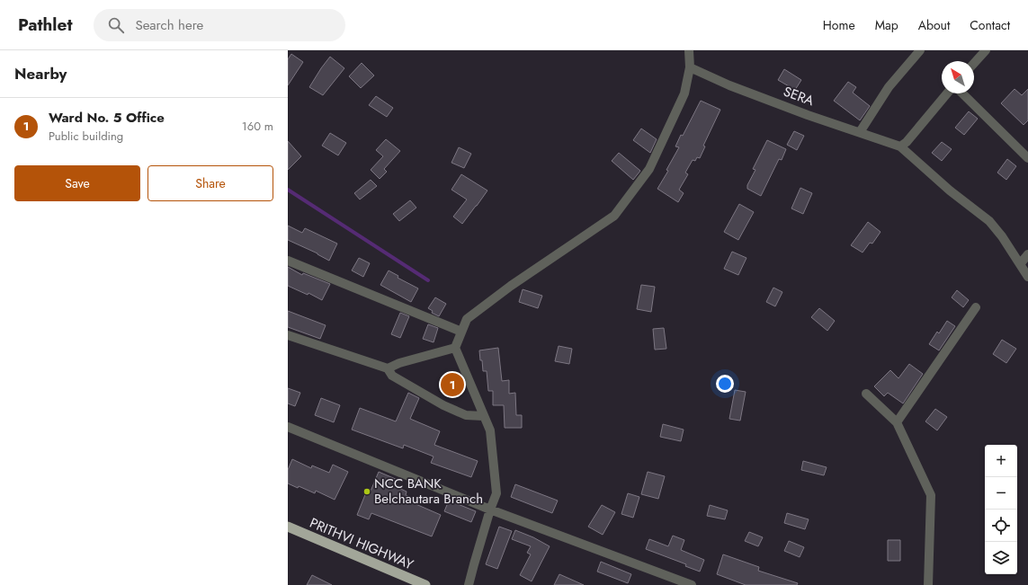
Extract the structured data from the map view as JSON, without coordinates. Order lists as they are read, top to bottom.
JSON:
{
  "streets": {
    "highway": ["PRITHVI HIGHWAY"],
    "street": ["SERA"]
  },
  "places": ["NCC BANK Belchautara Branch"],
  "north": "top left",
  "page": {
    "header": "Pathlet",
    "search": "Search here",
    "nav": [
      "Home",
      "Map",
      "About",
      "Contact"
    ],
    "heading": "Nearby",
    "list": [
      {
        "mark": "1",
        "name": "Ward No. 5 Office",
        "note": "Public building",
        "value": "160 m"
      }
    ],
    "buttons": ["Save", "Share"],
    "pins": "1",
    "map_buttons": ["+", "−"]
  }
}
